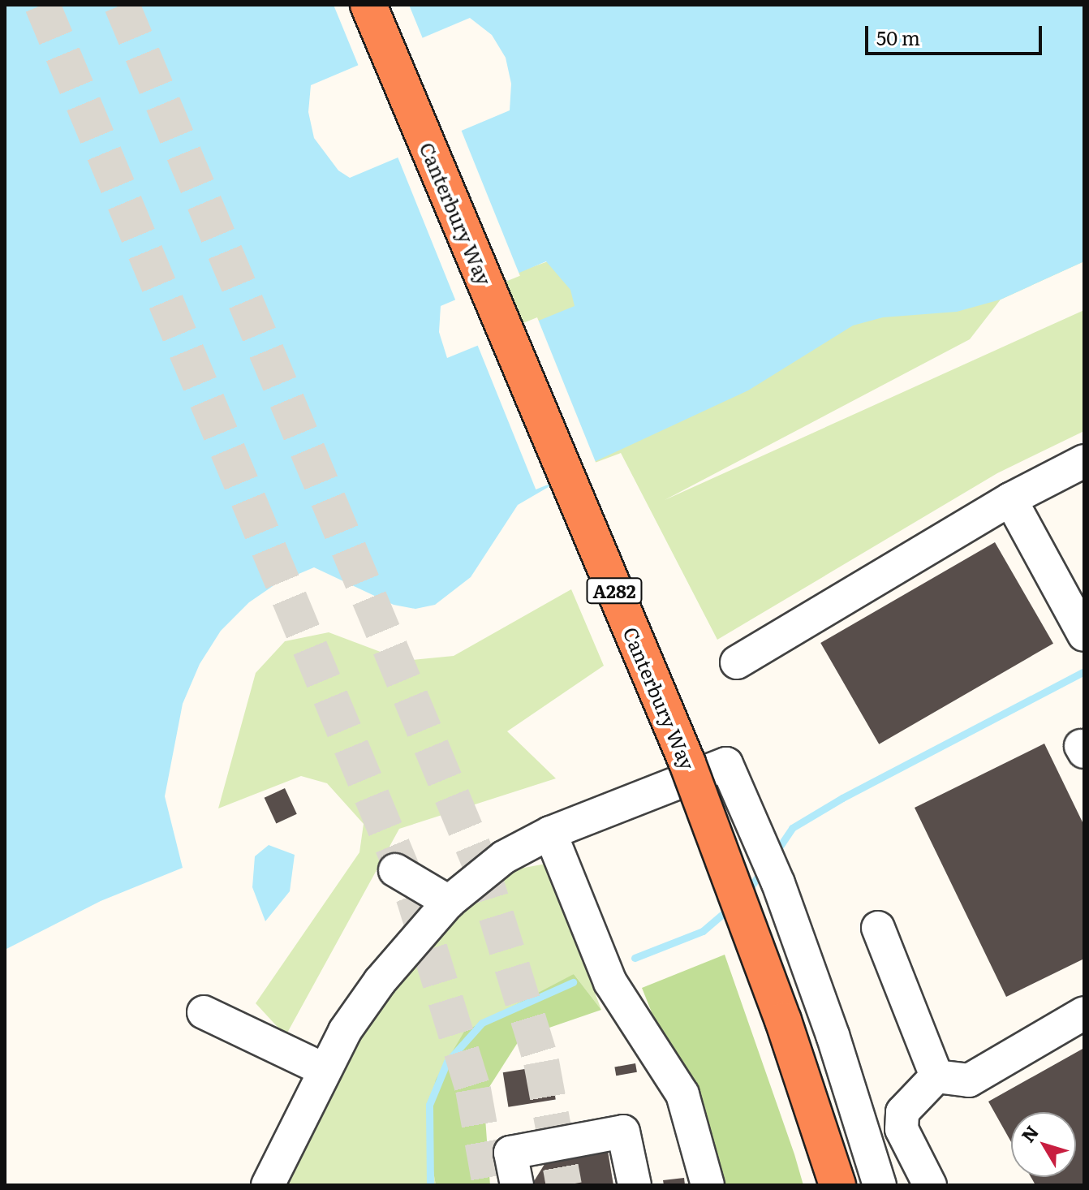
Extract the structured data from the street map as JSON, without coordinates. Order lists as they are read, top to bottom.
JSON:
{
  "streets": {
    "highway": ["Canterbury Way", "A282"]
  },
  "scale_bar": "50 m",
  "north": "top left"
}
